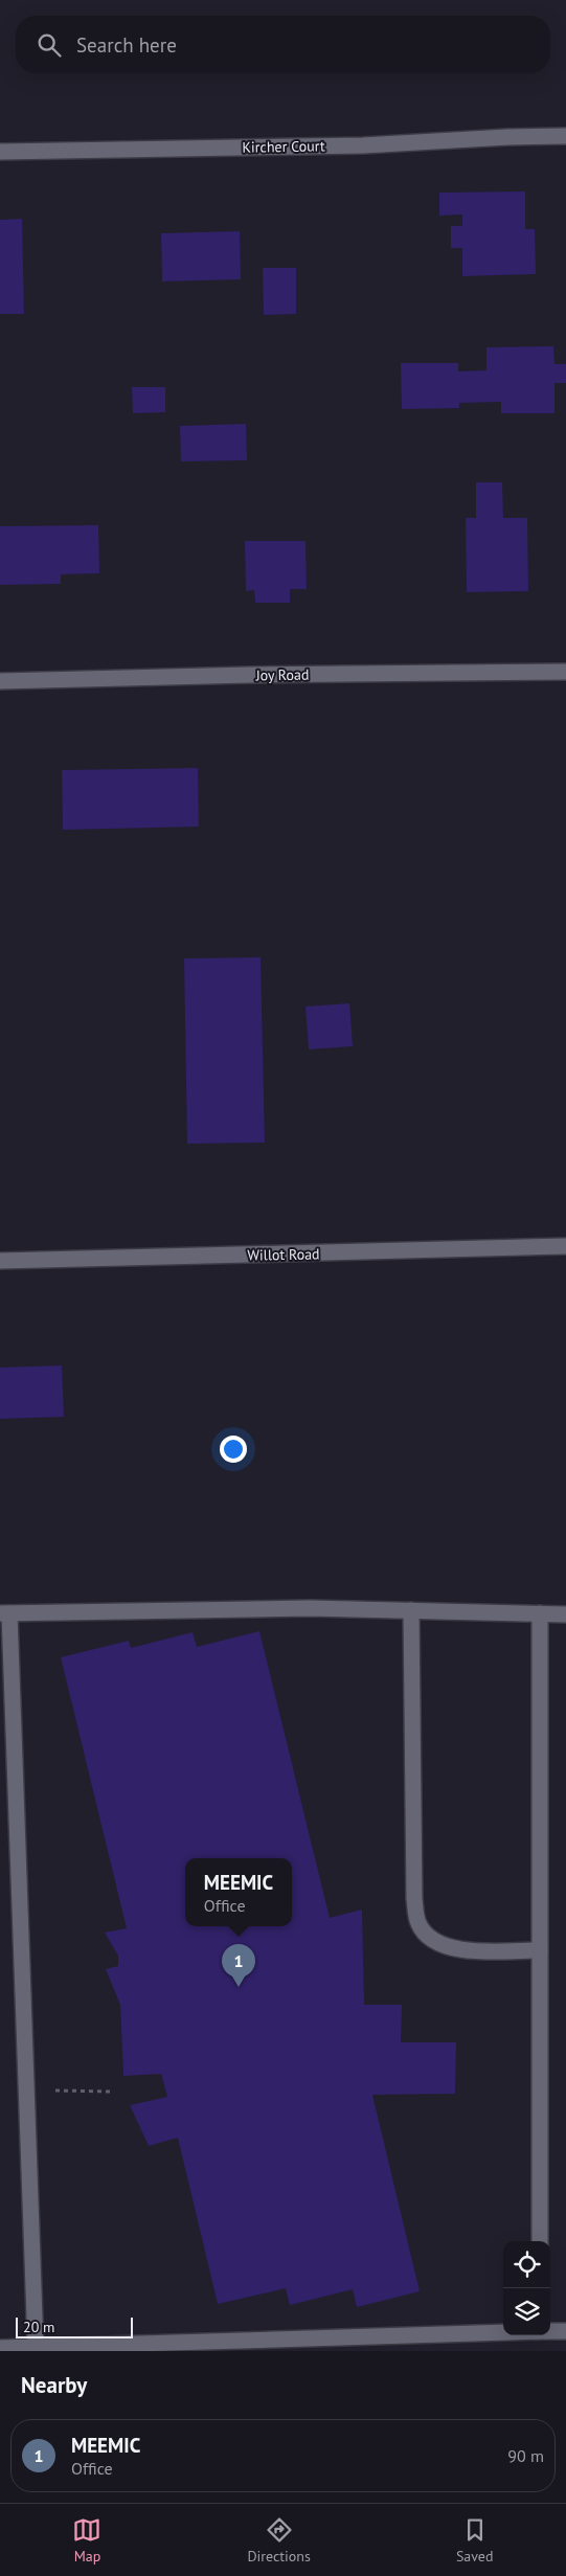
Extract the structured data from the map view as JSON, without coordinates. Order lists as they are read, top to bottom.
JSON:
{
  "streets": {
    "street": ["Kircher Court", "Joy Road", "Willot Road"]
  },
  "scale_bar": "20 m",
  "page": {
    "search": "Search here",
    "popup": ["MEEMIC", "Office"],
    "pins": "1",
    "scale": "20 m",
    "heading": "Nearby",
    "list": [
      {
        "mark": "1",
        "name": "MEEMIC",
        "note": "Office",
        "value": "90 m"
      }
    ],
    "nav": ["Map", "Directions", "Saved"]
  }
}
